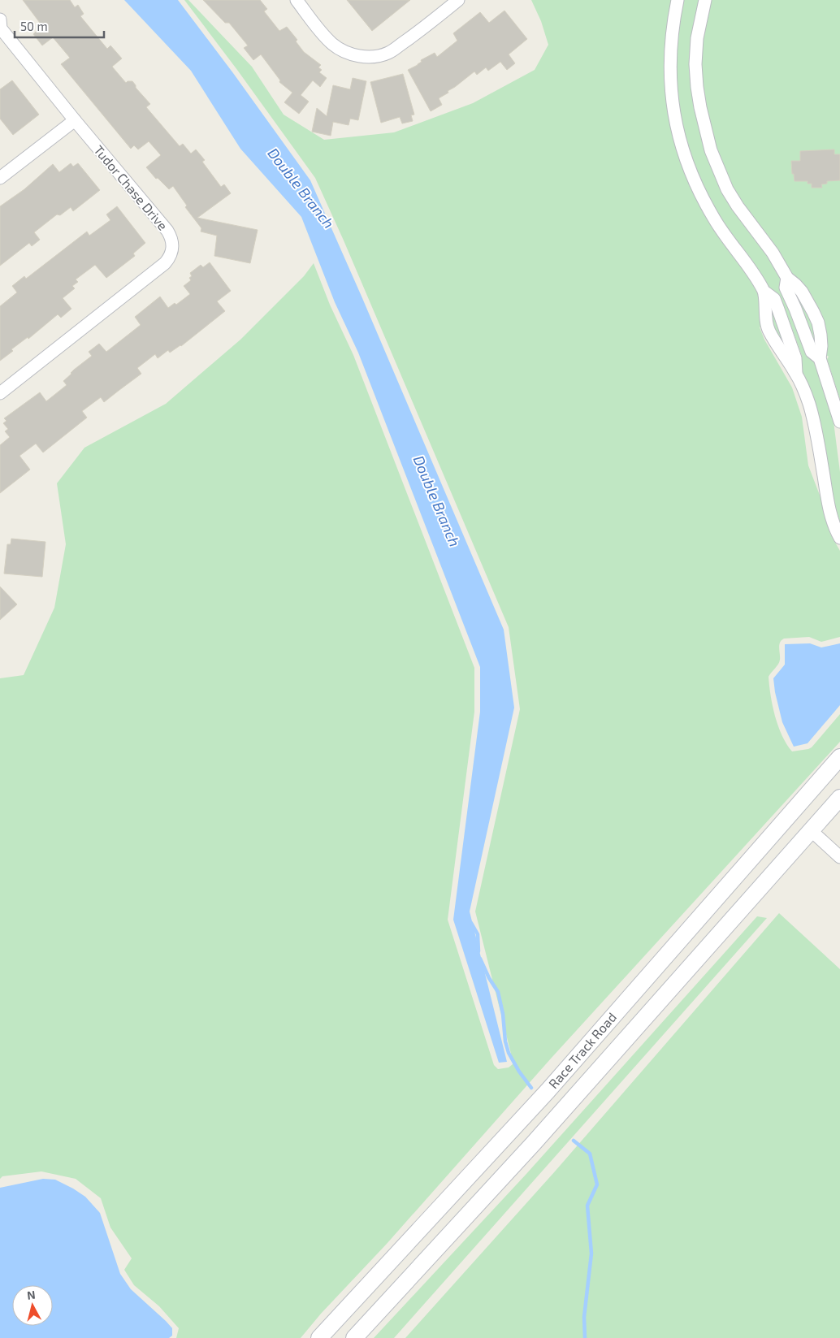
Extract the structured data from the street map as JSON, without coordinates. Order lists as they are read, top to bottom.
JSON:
{
  "streets": {
    "main road": ["Race Track Road"],
    "street": ["Tudor Chase Drive"]
  },
  "water": ["Double Branch"],
  "scale_bar": "50 m",
  "north": "top"
}
